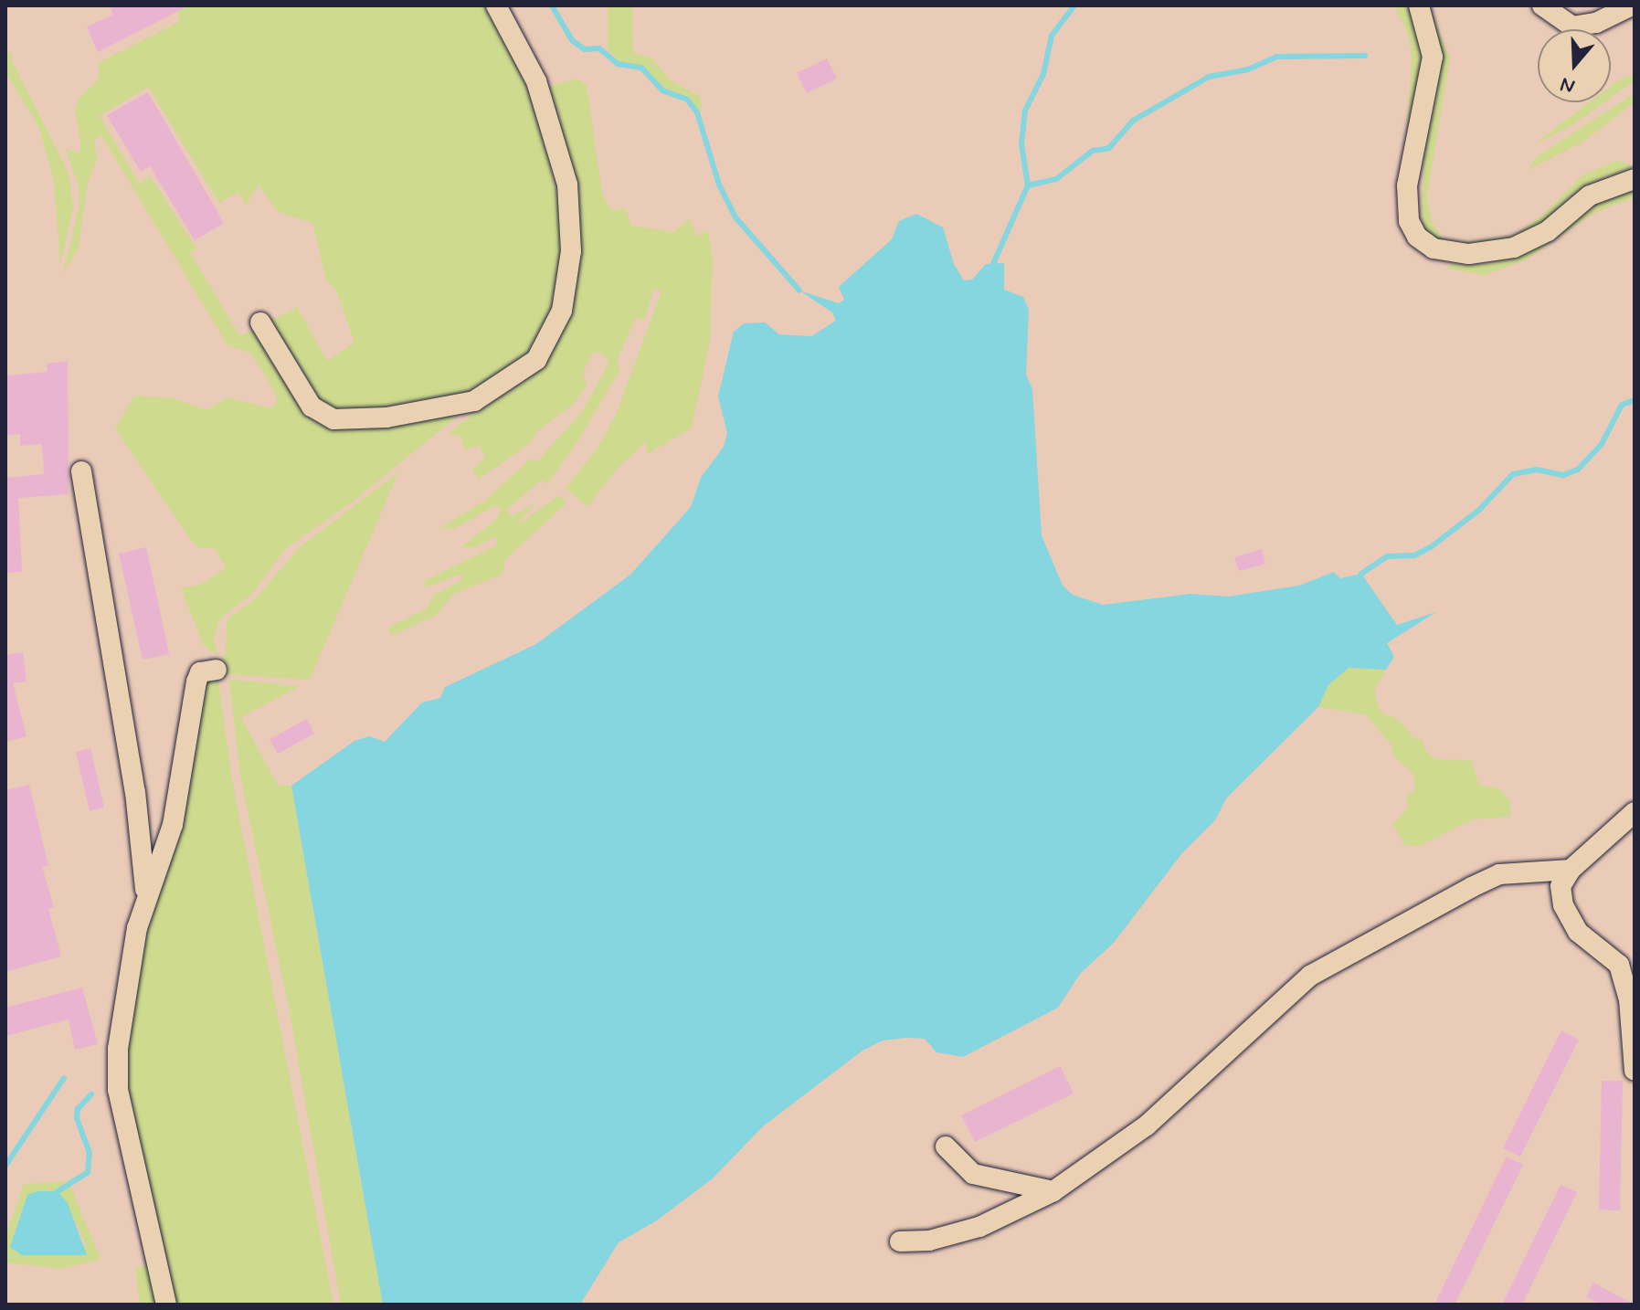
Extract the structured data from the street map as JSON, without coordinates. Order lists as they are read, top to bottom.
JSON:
{
  "north": "bottom"
}
